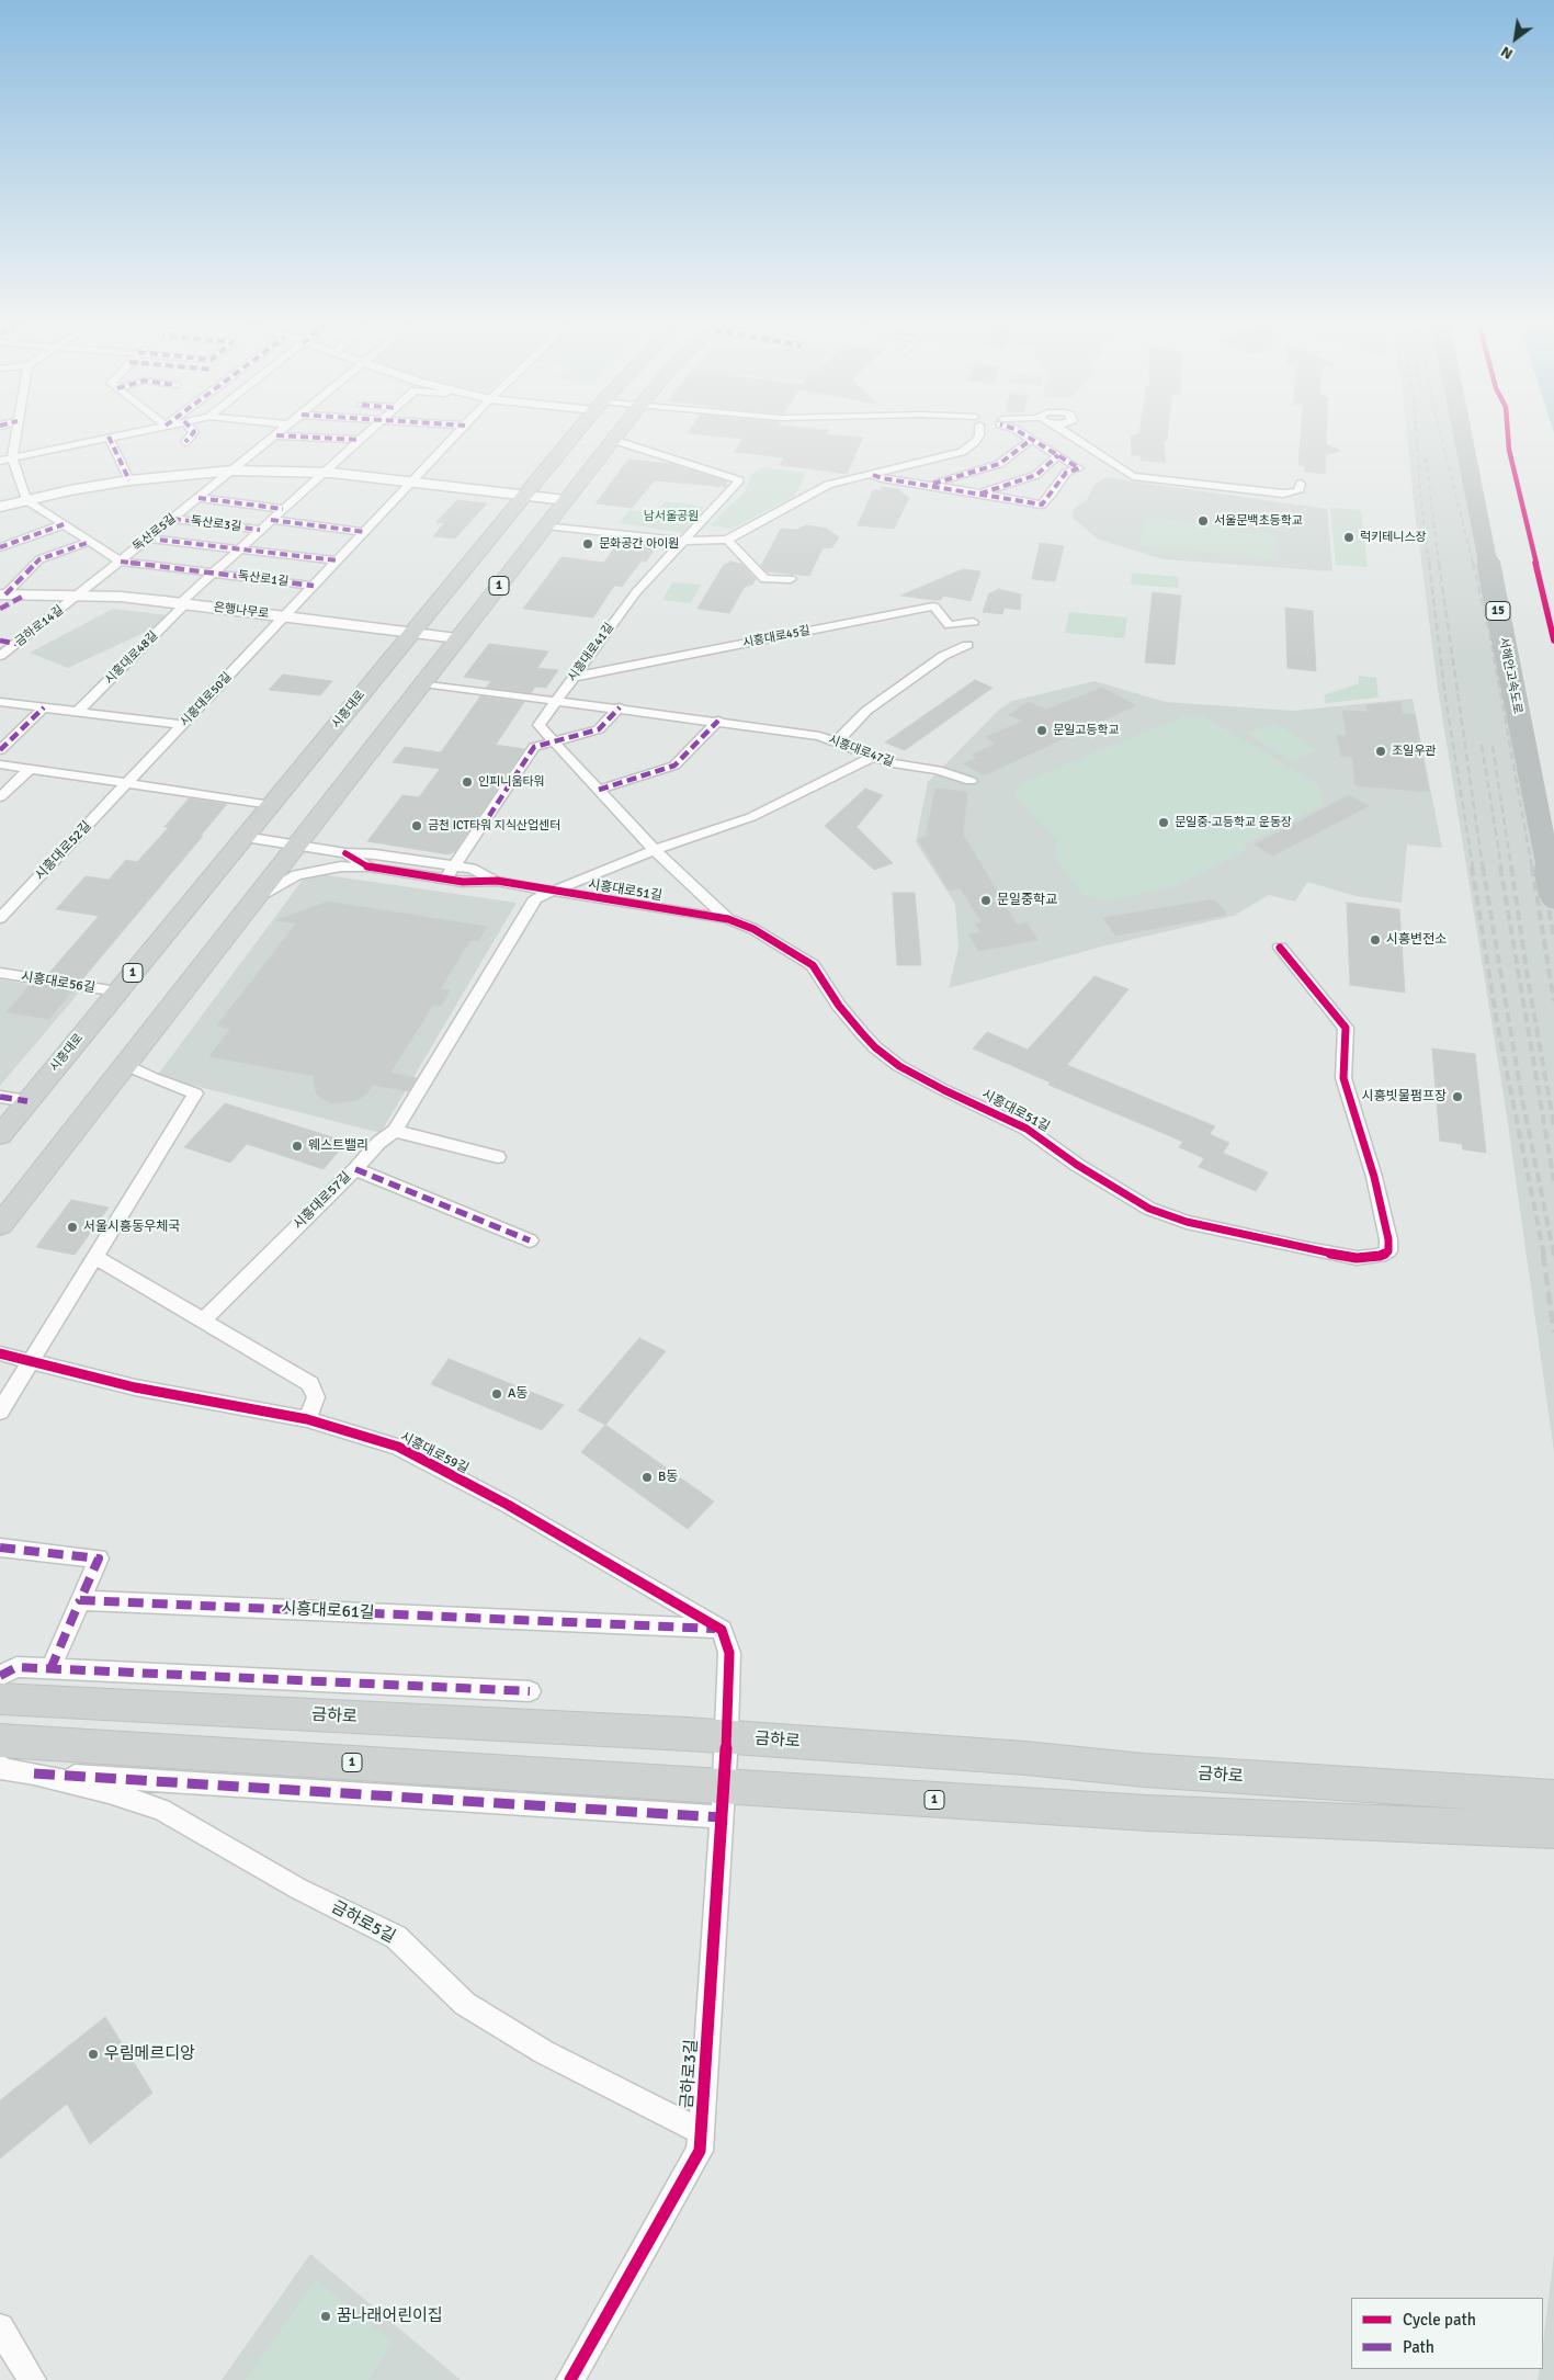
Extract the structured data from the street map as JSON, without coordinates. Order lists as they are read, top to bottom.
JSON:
{
  "streets": {
    "highway": ["15", "서해안고속도로"],
    "main road": ["1", "시흥대로", "금하로"],
    "street": [
      "독산로3길",
      "독산로5길",
      "독산로1길",
      "은행나무로",
      "금하로14길",
      "시흥대로45길",
      "시흥대로41길",
      "시흥대로48길",
      "시흥대로50길",
      "시흥대로47길",
      "시흥대로52길",
      "시흥대로51길",
      "시흥대로56길",
      "시흥대로57길",
      "시흥대로59길",
      "시흥대로61길",
      "금하로5길",
      "금하로3길"
    ]
  },
  "crossings": [
    ["독산로3길", "독산로5길"],
    ["독산로3길", "독산로1길"],
    ["독산로3길", "은행나무로"],
    ["독산로3길", "시흥대로48길"],
    ["독산로5길", "은행나무로"],
    ["독산로5길", "금하로14길"],
    ["독산로1길", "은행나무로"],
    ["독산로1길", "시흥대로50길"],
    ["1", "은행나무로"],
    ["1", "시흥대로41길"],
    ["1", "시흥대로47길"],
    ["1", "시흥대로51길"],
    ["1", "금하로3길"],
    ["은행나무로", "금하로14길"],
    ["은행나무로", "시흥대로48길"],
    ["은행나무로", "시흥대로50길"],
    ["은행나무로", "시흥대로"],
    ["시흥대로45길", "시흥대로41길"],
    ["시흥대로41길", "시흥대로47길"],
    ["시흥대로41길", "시흥대로51길"],
    ["시흥대로50길", "시흥대로52길"],
    ["시흥대로", "시흥대로51길"],
    ["시흥대로", "시흥대로56길"],
    ["시흥대로47길", "시흥대로51길"],
    ["시흥대로51길", "시흥대로57길"],
    ["시흥대로59길", "시흥대로61길"],
    ["금하로", "금하로3길"],
    ["금하로5길", "금하로3길"]
  ],
  "parks": ["남서울공원"],
  "places": [
    "서울문백초등학교",
    "럭키테니스장",
    "문화공간 아이원",
    "문일고등학교",
    "조일우관",
    "인피니움타워",
    "문일중·고등학교 운동장",
    "금천 ICT타워 지식산업센터",
    "문일중학교",
    "시흥변전소",
    "시흥빗물펌프장",
    "웨스트밸리",
    "서울시흥동우체국",
    "A동",
    "B동",
    "우림메르디앙",
    "꿈나래어린이집"
  ],
  "legend": ["Cycle path", "Path"],
  "north": "bottom left"
}
